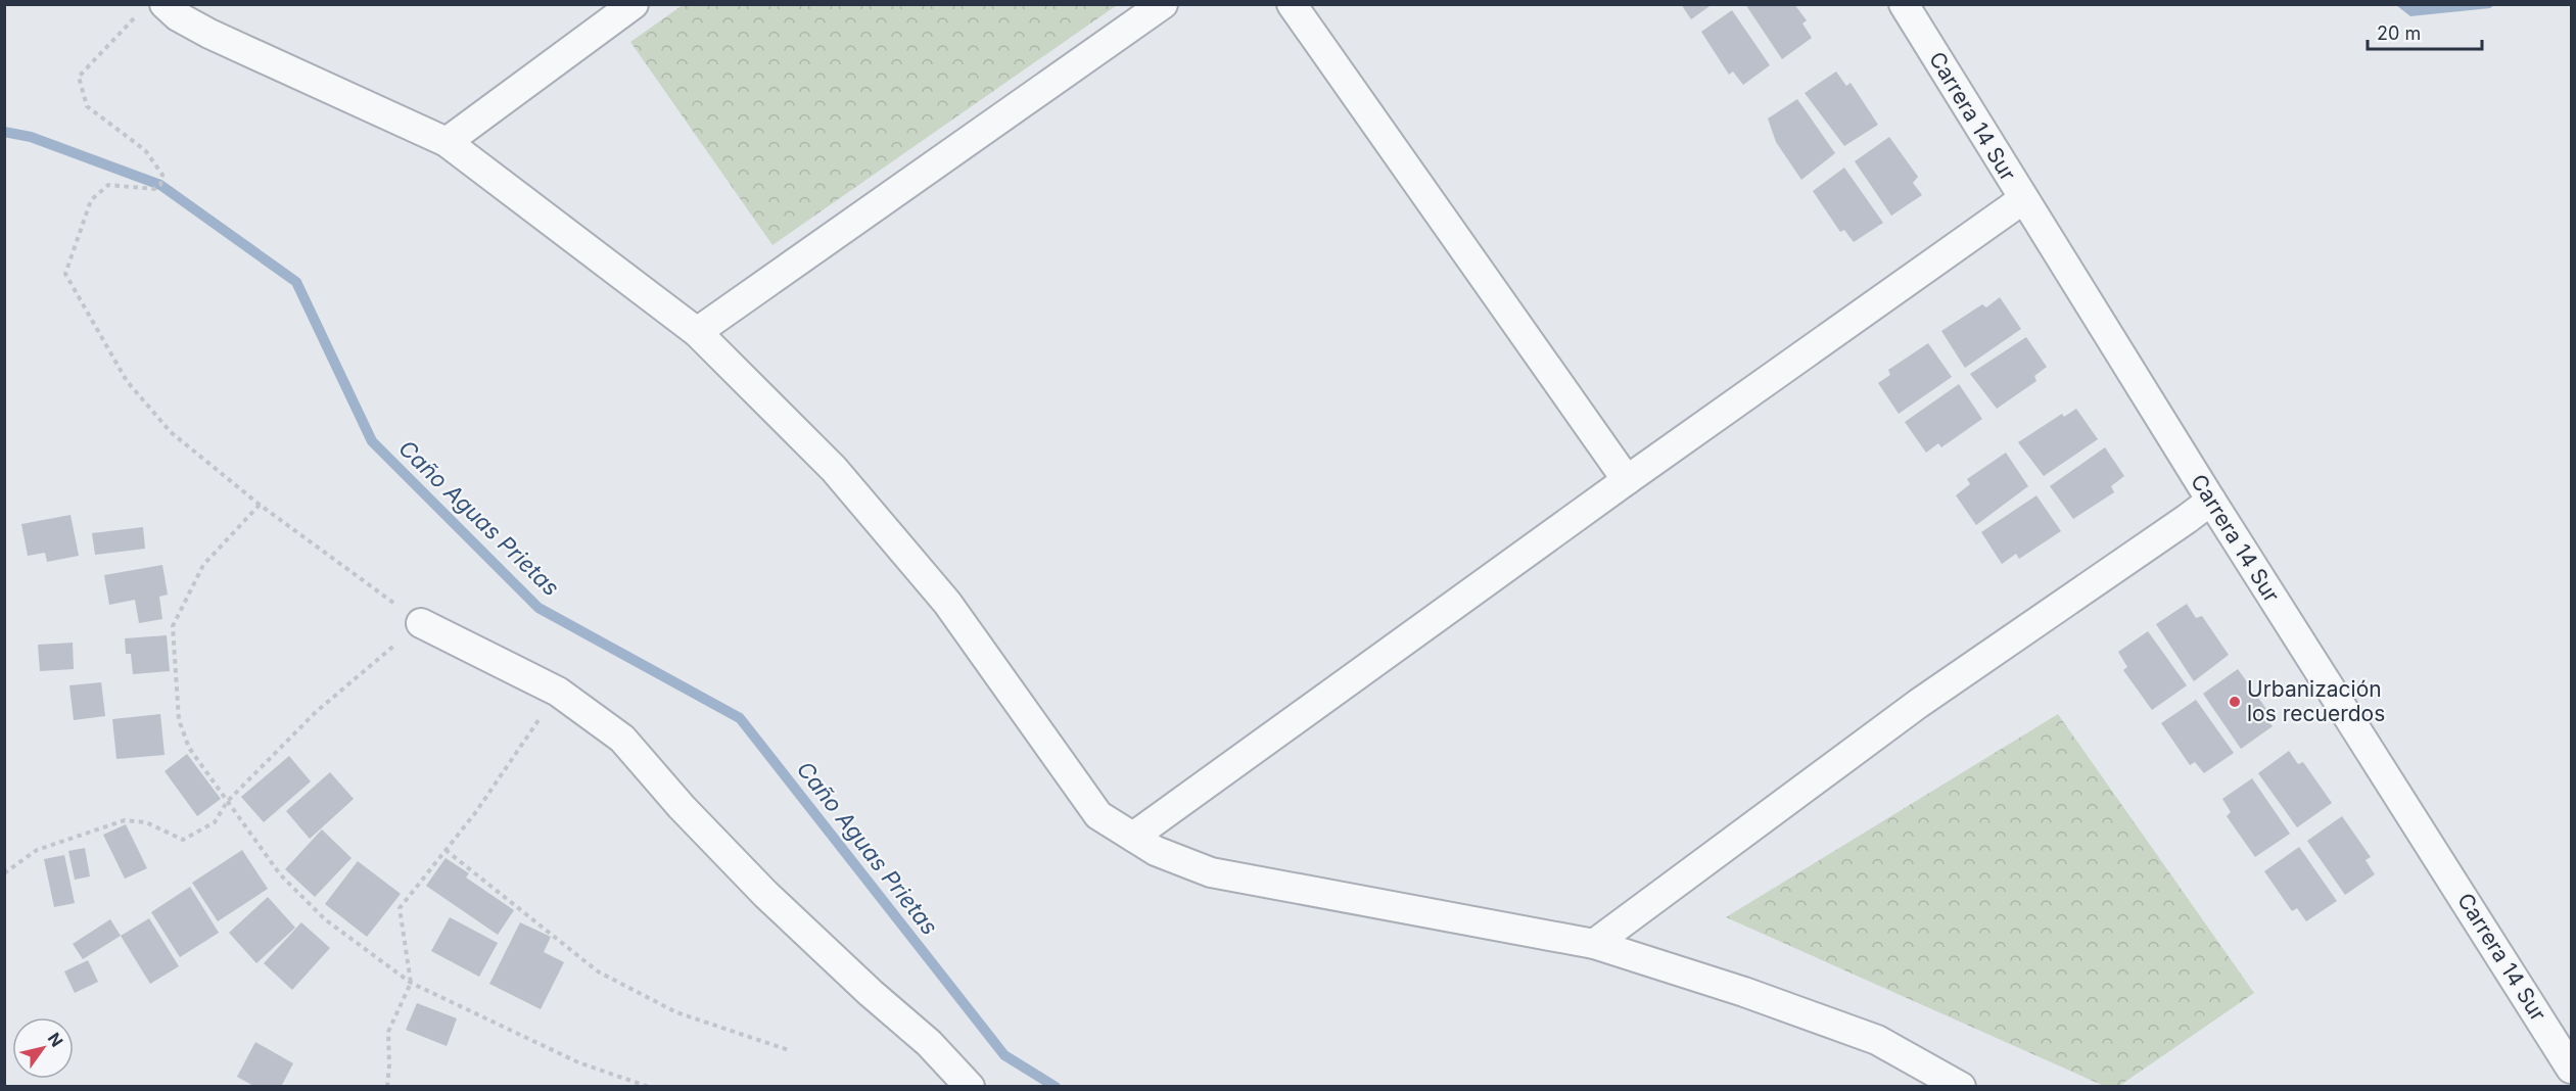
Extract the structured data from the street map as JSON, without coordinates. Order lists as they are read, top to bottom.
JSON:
{
  "streets": {
    "street": ["Carrera 14 Sur"]
  },
  "water": ["Caño Aguas Prietas"],
  "places": ["Urbanización los recuerdos"],
  "scale_bar": "20 m",
  "north": "top right"
}
